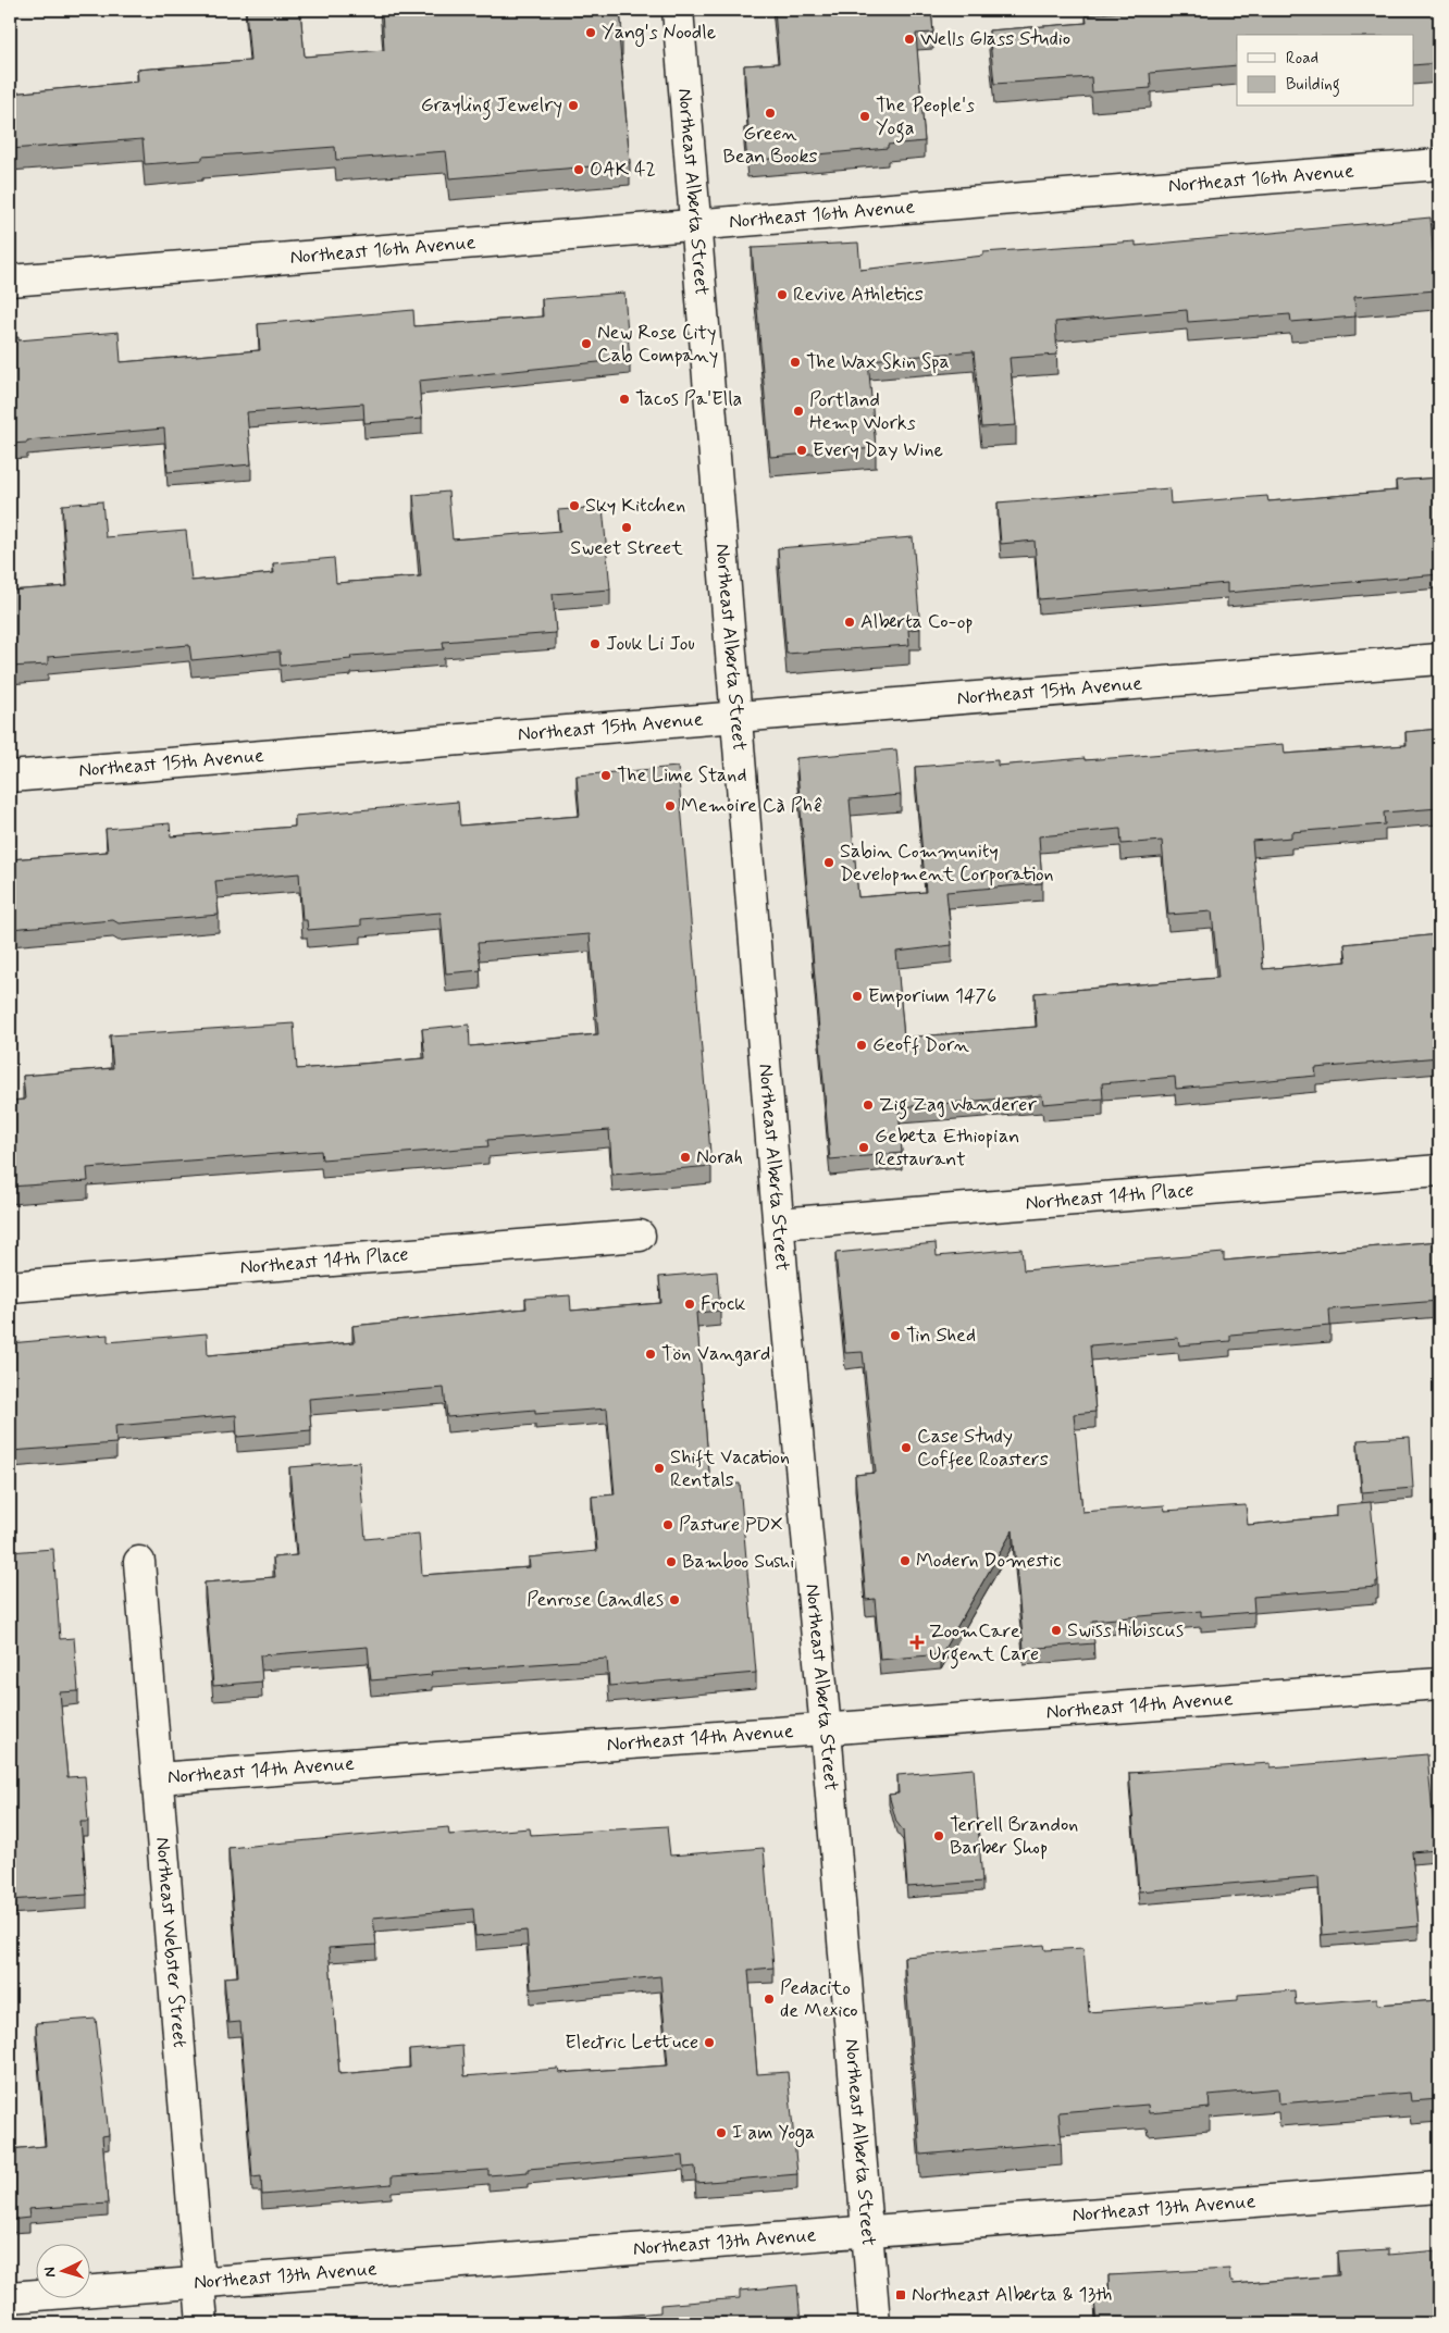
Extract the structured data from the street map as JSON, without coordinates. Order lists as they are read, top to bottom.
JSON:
{
  "streets": {
    "street": [
      "Northeast 16th Avenue",
      "Northeast Alberta Street",
      "Northeast 15th Avenue",
      "Northeast 14th Place",
      "Northeast 14th Avenue",
      "Northeast Webster Street",
      "Northeast 13th Avenue"
    ]
  },
  "crossings": [
    ["Northeast 16th Avenue", "Northeast Alberta Street"],
    ["Northeast Alberta Street", "Northeast 15th Avenue"],
    ["Northeast Alberta Street", "Northeast 14th Place"],
    ["Northeast Alberta Street", "Northeast 14th Avenue"],
    ["Northeast Alberta Street", "Northeast 13th Avenue"],
    ["Northeast 14th Avenue", "Northeast Webster Street"],
    ["Northeast Webster Street", "Northeast 13th Avenue"]
  ],
  "places": {
    "other": [
      "Yang's Noodle",
      "Wells Glass Studio",
      "Grayling Jewelry",
      "Green Bean Books",
      "The People's Yoga",
      "OAK 42",
      "Revive Athletics",
      "New Rose City Cab Company",
      "The Wax Skin Spa",
      "Tacos Pa'Ella",
      "Portland Hemp Works",
      "Every Day Wine",
      "Sky Kitchen",
      "Sweet Street",
      "Alberta Co-op",
      "Jouk Li Jou",
      "The Lime Stand",
      "Memoire Cà Phê",
      "Sabin Community Development Corporation",
      "Emporium 1476",
      "Geoff Dorn",
      "Zig Zag Wanderer",
      "Gebeta Ethiopian Restaurant",
      "Norah",
      "Frock",
      "Tin Shed",
      "Tön Vangard",
      "Case Study Coffee Roasters",
      "Shift Vacation Rentals",
      "Pasture PDX",
      "Modern Domestic",
      "Bamboo Sushi",
      "Penrose Candles",
      "Swiss Hibiscus",
      "Terrell Brandon Barber Shop",
      "Pedacito de Mexico",
      "Electric Lettuce",
      "I am Yoga"
    ],
    "health": ["ZoomCare Urgent Care"],
    "transit": ["Northeast Alberta & 13th"]
  },
  "legend": ["Road", "Building"],
  "north": "left"
}
